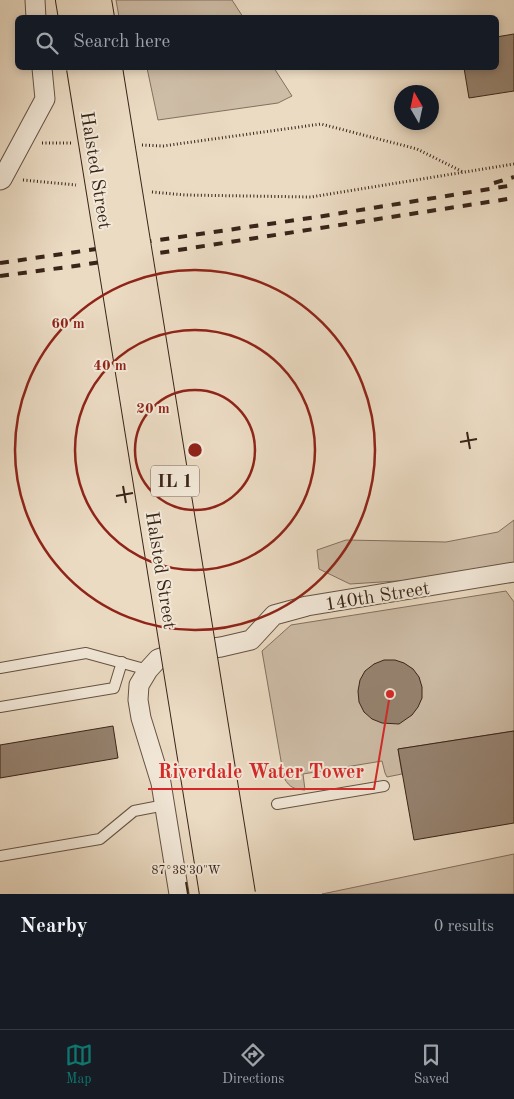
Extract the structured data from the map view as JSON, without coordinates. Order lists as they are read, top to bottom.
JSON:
{
  "streets": {
    "main road": ["Halsted Street", "IL 1"],
    "street": ["140th Street"]
  },
  "places": ["Riverdale Water Tower"],
  "north": "top",
  "page": {
    "search": "Search here",
    "heading": ["Nearby", "0 results"],
    "nav": ["Map", "Directions", "Saved"]
  },
  "coordinates": ["87°38'30\"W"],
  "rings": ["60 m", "40 m", "20 m"]
}
